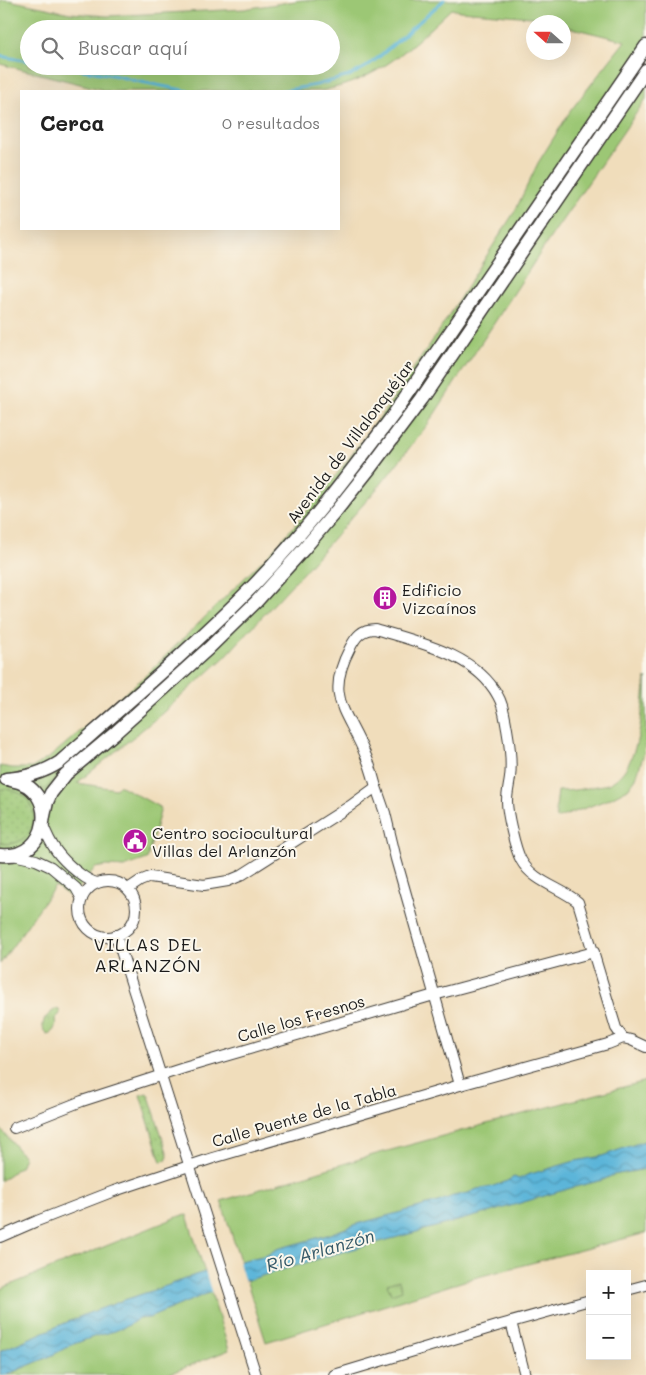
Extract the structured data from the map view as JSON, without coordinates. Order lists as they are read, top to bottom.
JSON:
{
  "streets": {
    "street": ["Avenida de Villalonquéjar", "Calle los Fresnos", "Calle Puente de la Tabla"]
  },
  "districts": ["VILLAS DEL ARLANZÓN"],
  "water": ["Río Arlanzón"],
  "places": {
    "building": ["Edificio Vizcaínos"],
    "public building": ["Centro sociocultural Villas del Arlanzón"]
  },
  "north": "left",
  "page": {
    "search": "Buscar aquí",
    "heading": ["Cerca", "0 resultados"],
    "map_buttons": ["+", "−"]
  }
}
